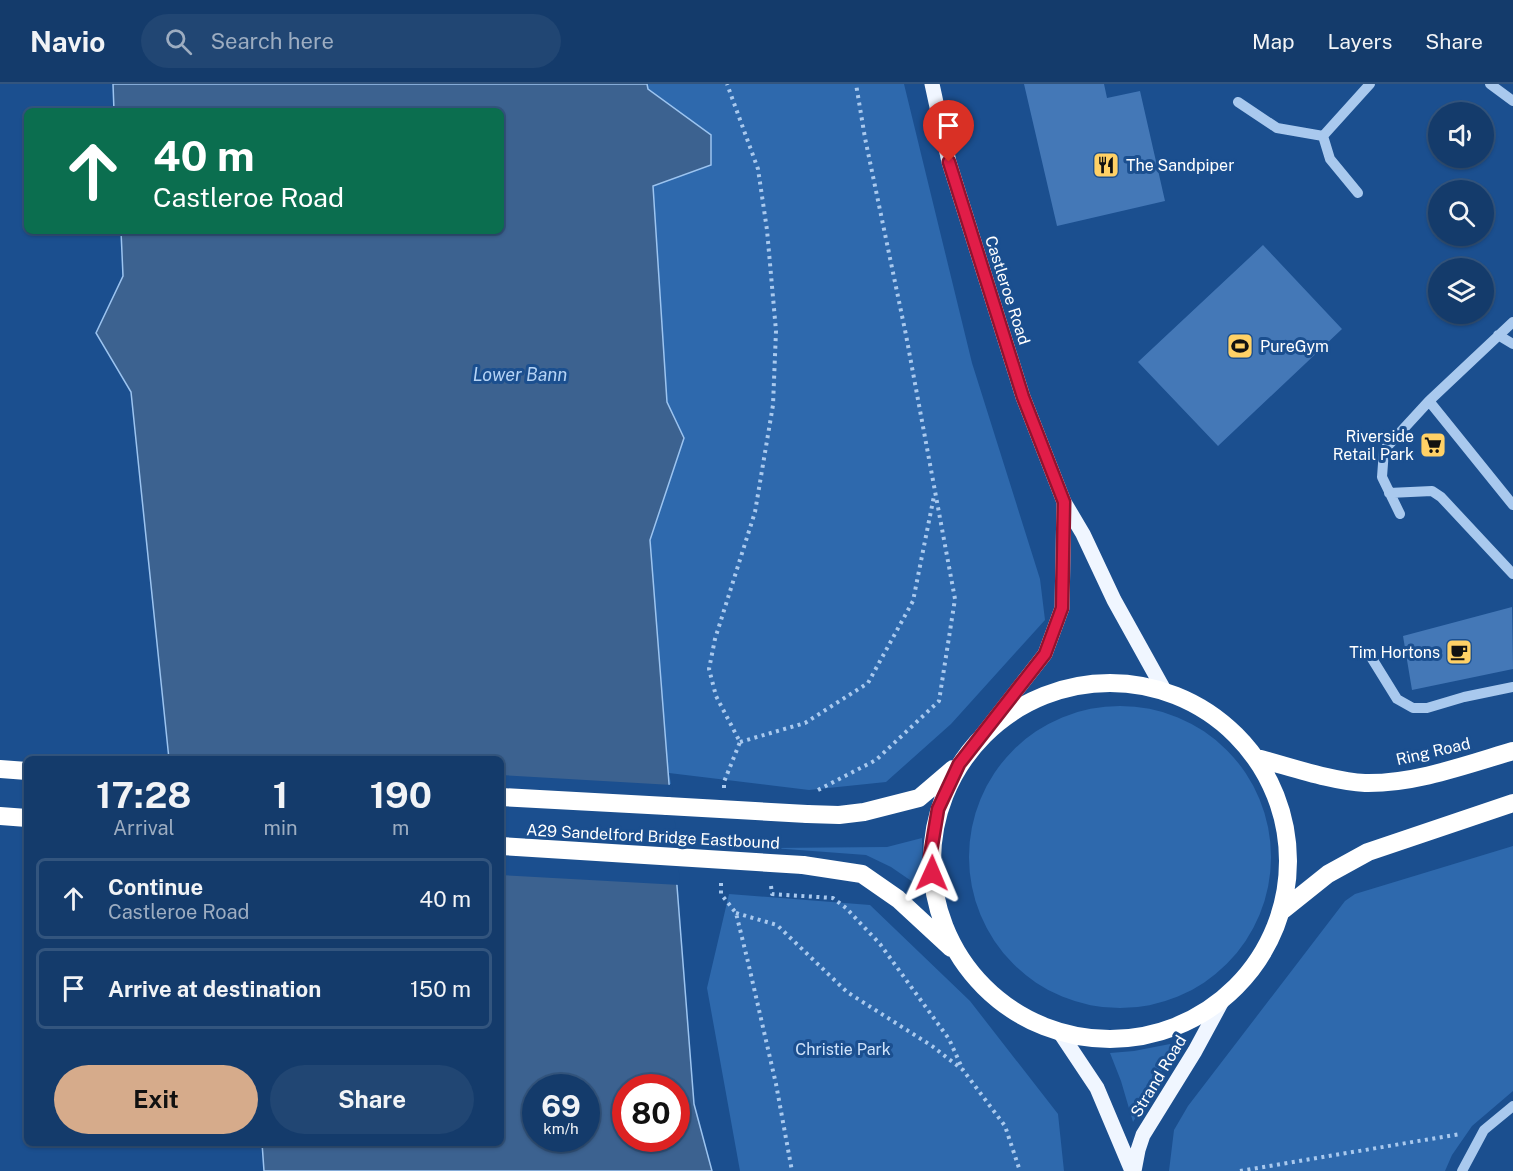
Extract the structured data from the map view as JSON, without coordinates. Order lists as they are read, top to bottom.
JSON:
{
  "streets": {
    "highway": ["Ring Road", "A29 Sandelford Bridge Eastbound"],
    "main road": ["Castleroe Road", "Strand Road"]
  },
  "water": ["Lower Bann"],
  "parks": ["Christie Park"],
  "places": {
    "restaurant": ["The Sandpiper"],
    "sports": ["PureGym"],
    "supermarket": ["Riverside Retail Park"],
    "cafe": ["Tim Hortons"]
  },
  "page": {
    "header": "Navio",
    "search": "Search here",
    "nav": ["Map", "Layers", "Share"],
    "turn": ["40 m", "Castleroe Road"],
    "eta": [
      "17:28",
      "Arrival",
      "1",
      "min",
      "190",
      "m"
    ],
    "list": [
      {
        "name": "Continue",
        "note": "Castleroe Road",
        "value": "40 m"
      },
      {
        "name": "Arrive at destination",
        "value": "150 m"
      }
    ],
    "buttons": ["Exit", "Share"],
    "speed": "69 km/h",
    "limit": "80"
  }
}
